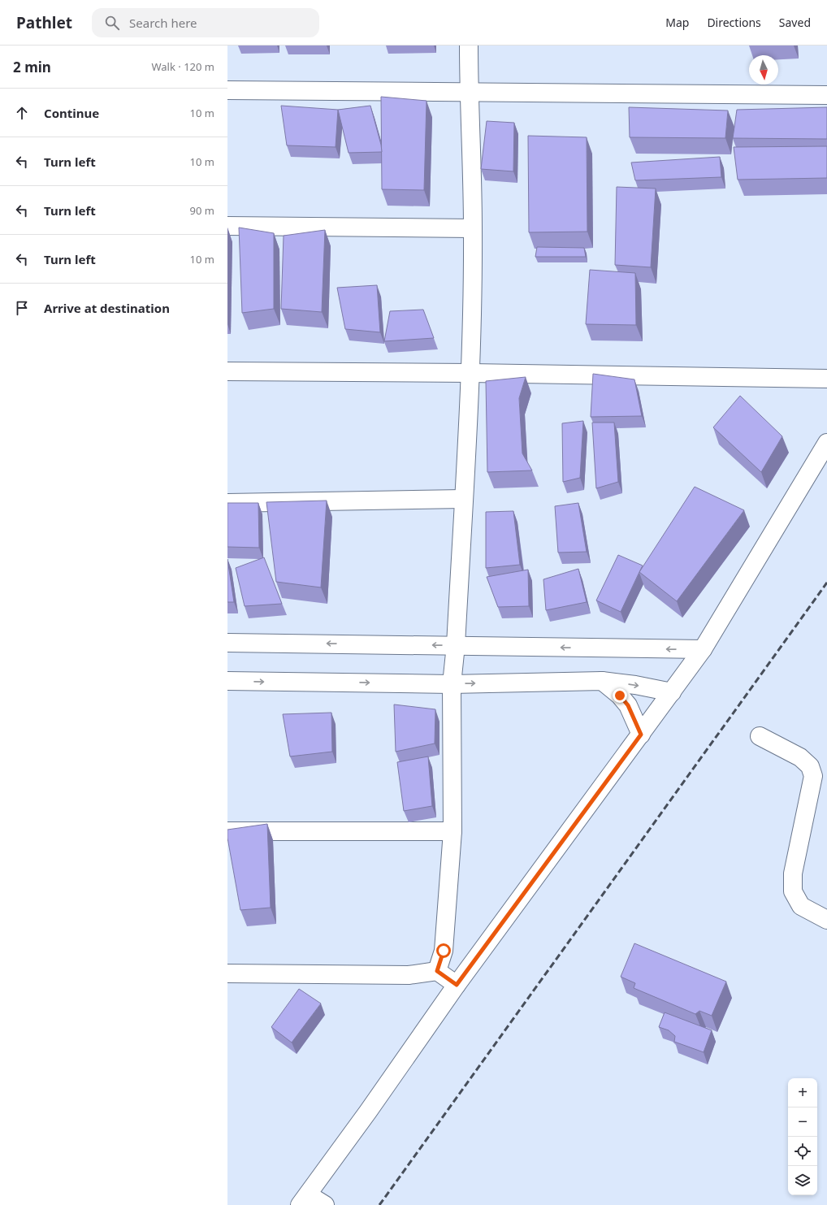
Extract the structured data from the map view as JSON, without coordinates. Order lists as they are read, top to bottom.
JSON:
{
  "north": "bottom",
  "page": {
    "header": "Pathlet",
    "search": "Search here",
    "nav": ["Map", "Directions", "Saved"],
    "heading": ["2 min", "Walk · 120 m"],
    "list": [
      ["Continue", "10 m"],
      ["Turn left", "10 m"],
      ["Turn left", "90 m"],
      ["Turn left", "10 m"],
      "Arrive at destination"
    ],
    "map_buttons": ["+", "−"]
  }
}
